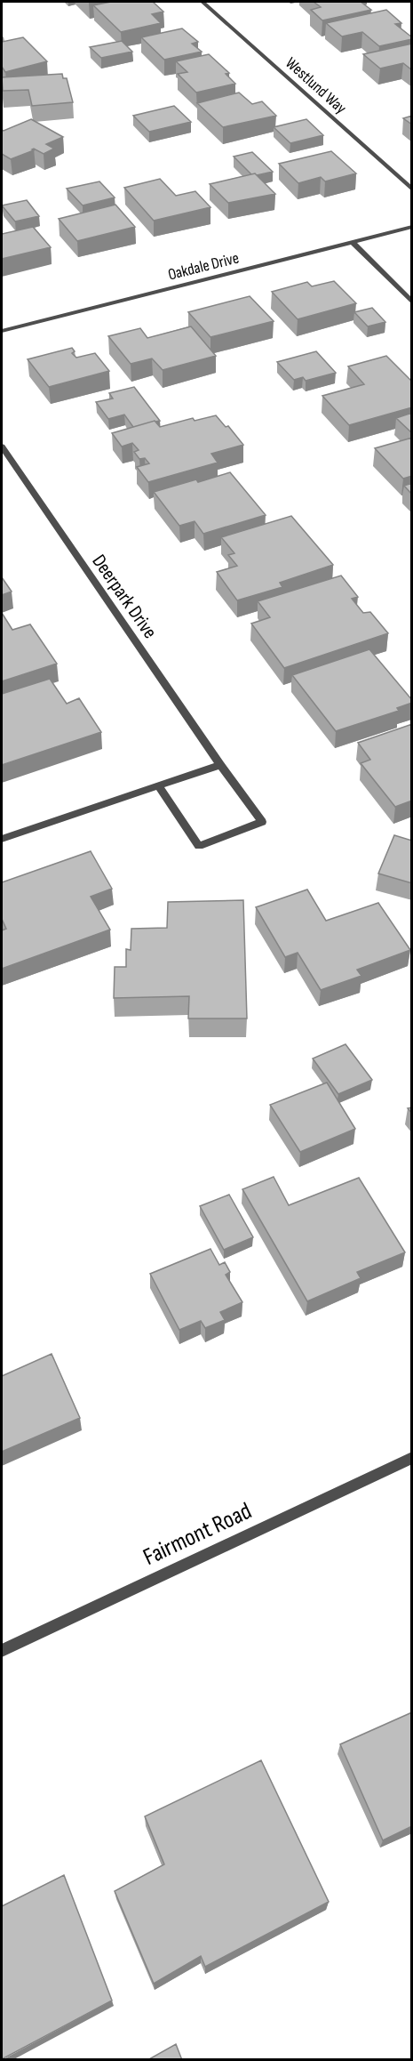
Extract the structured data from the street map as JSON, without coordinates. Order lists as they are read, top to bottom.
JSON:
{
  "streets": {
    "street": [
      "Westlund Way",
      "Oakdale Drive",
      "Deerpark Drive",
      "Fairmont Road"
    ]
  }
}
